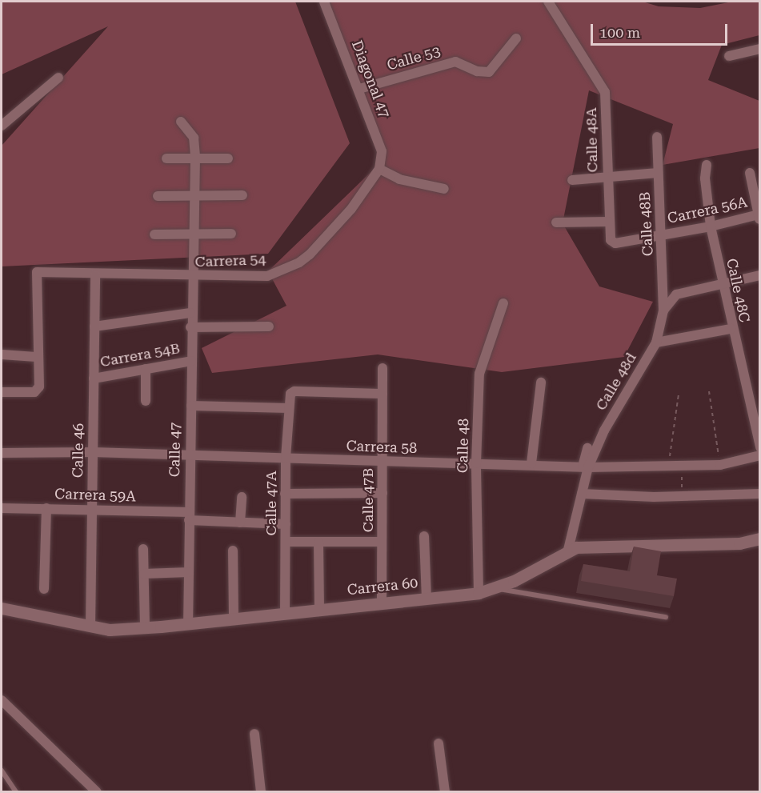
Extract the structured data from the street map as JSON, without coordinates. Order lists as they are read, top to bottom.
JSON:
{
  "streets": {
    "street": [
      "Calle 53",
      "Diagonal 47",
      "Calle 48A",
      "Carrera 56A",
      "Calle 48B",
      "Carrera 54",
      "Calle 48C",
      "Carrera 54B",
      "Calle 48d",
      "Calle 48",
      "Carrera 58",
      "Calle 47",
      "Calle 46",
      "Carrera 59A",
      "Calle 47B",
      "Calle 47A",
      "Carrera 60"
    ]
  },
  "crossings": [
    ["Calle 53", "Diagonal 47"],
    ["Diagonal 47", "Carrera 54"],
    ["Calle 48A", "Carrera 56A"],
    ["Carrera 56A", "Calle 48B"],
    ["Carrera 56A", "Calle 48C"],
    ["Calle 48B", "Calle 48d"],
    ["Carrera 54", "Calle 47"],
    ["Carrera 54", "Calle 46"],
    ["Carrera 54B", "Calle 47"],
    ["Carrera 54B", "Calle 46"],
    ["Calle 48d", "Carrera 58"],
    ["Calle 48", "Carrera 58"],
    ["Calle 48", "Carrera 60"],
    ["Carrera 58", "Calle 47"],
    ["Carrera 58", "Calle 46"],
    ["Carrera 58", "Calle 47B"],
    ["Carrera 58", "Calle 47A"],
    ["Calle 47", "Carrera 59A"],
    ["Calle 47", "Carrera 60"],
    ["Calle 46", "Carrera 59A"],
    ["Calle 46", "Carrera 60"],
    ["Carrera 59A", "Calle 47A"],
    ["Calle 47B", "Calle 47A"],
    ["Calle 47B", "Carrera 60"],
    ["Calle 47A", "Carrera 60"]
  ],
  "scale_bar": "100 m"
}
